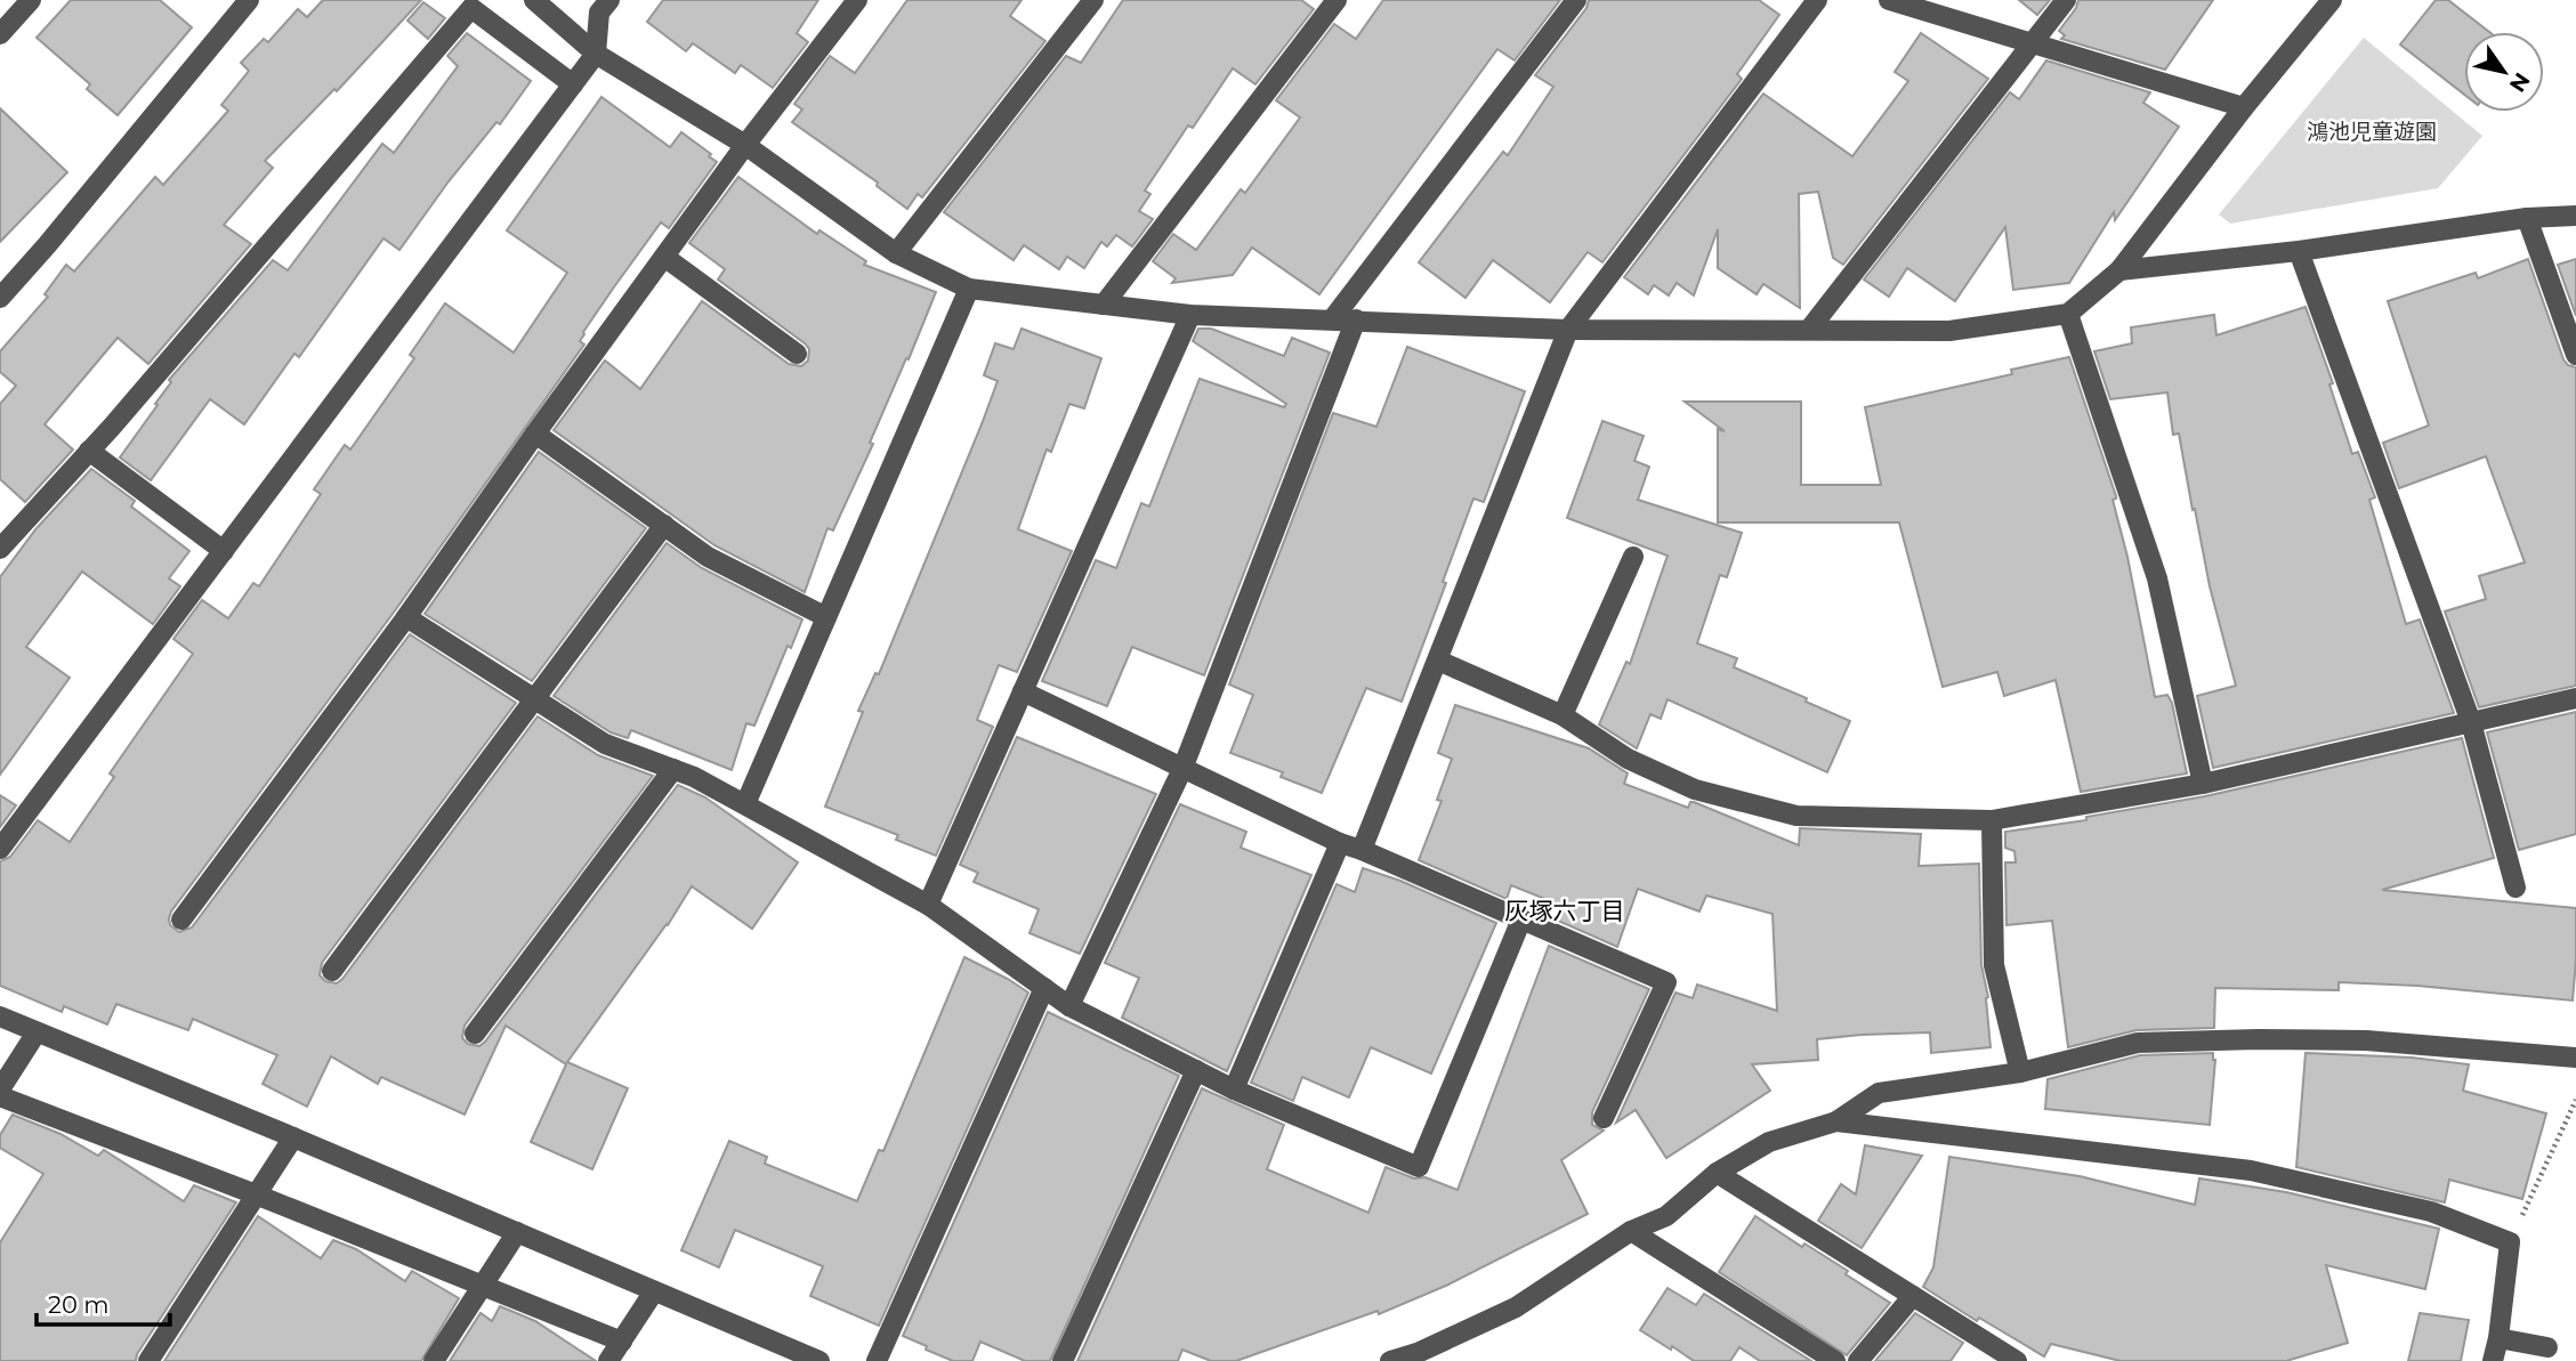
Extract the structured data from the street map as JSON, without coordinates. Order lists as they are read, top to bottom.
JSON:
{
  "districts": ["灰塚六丁目"],
  "parks": ["鴻池児童遊園"],
  "scale_bar": "20 m",
  "north": "bottom right"
}
